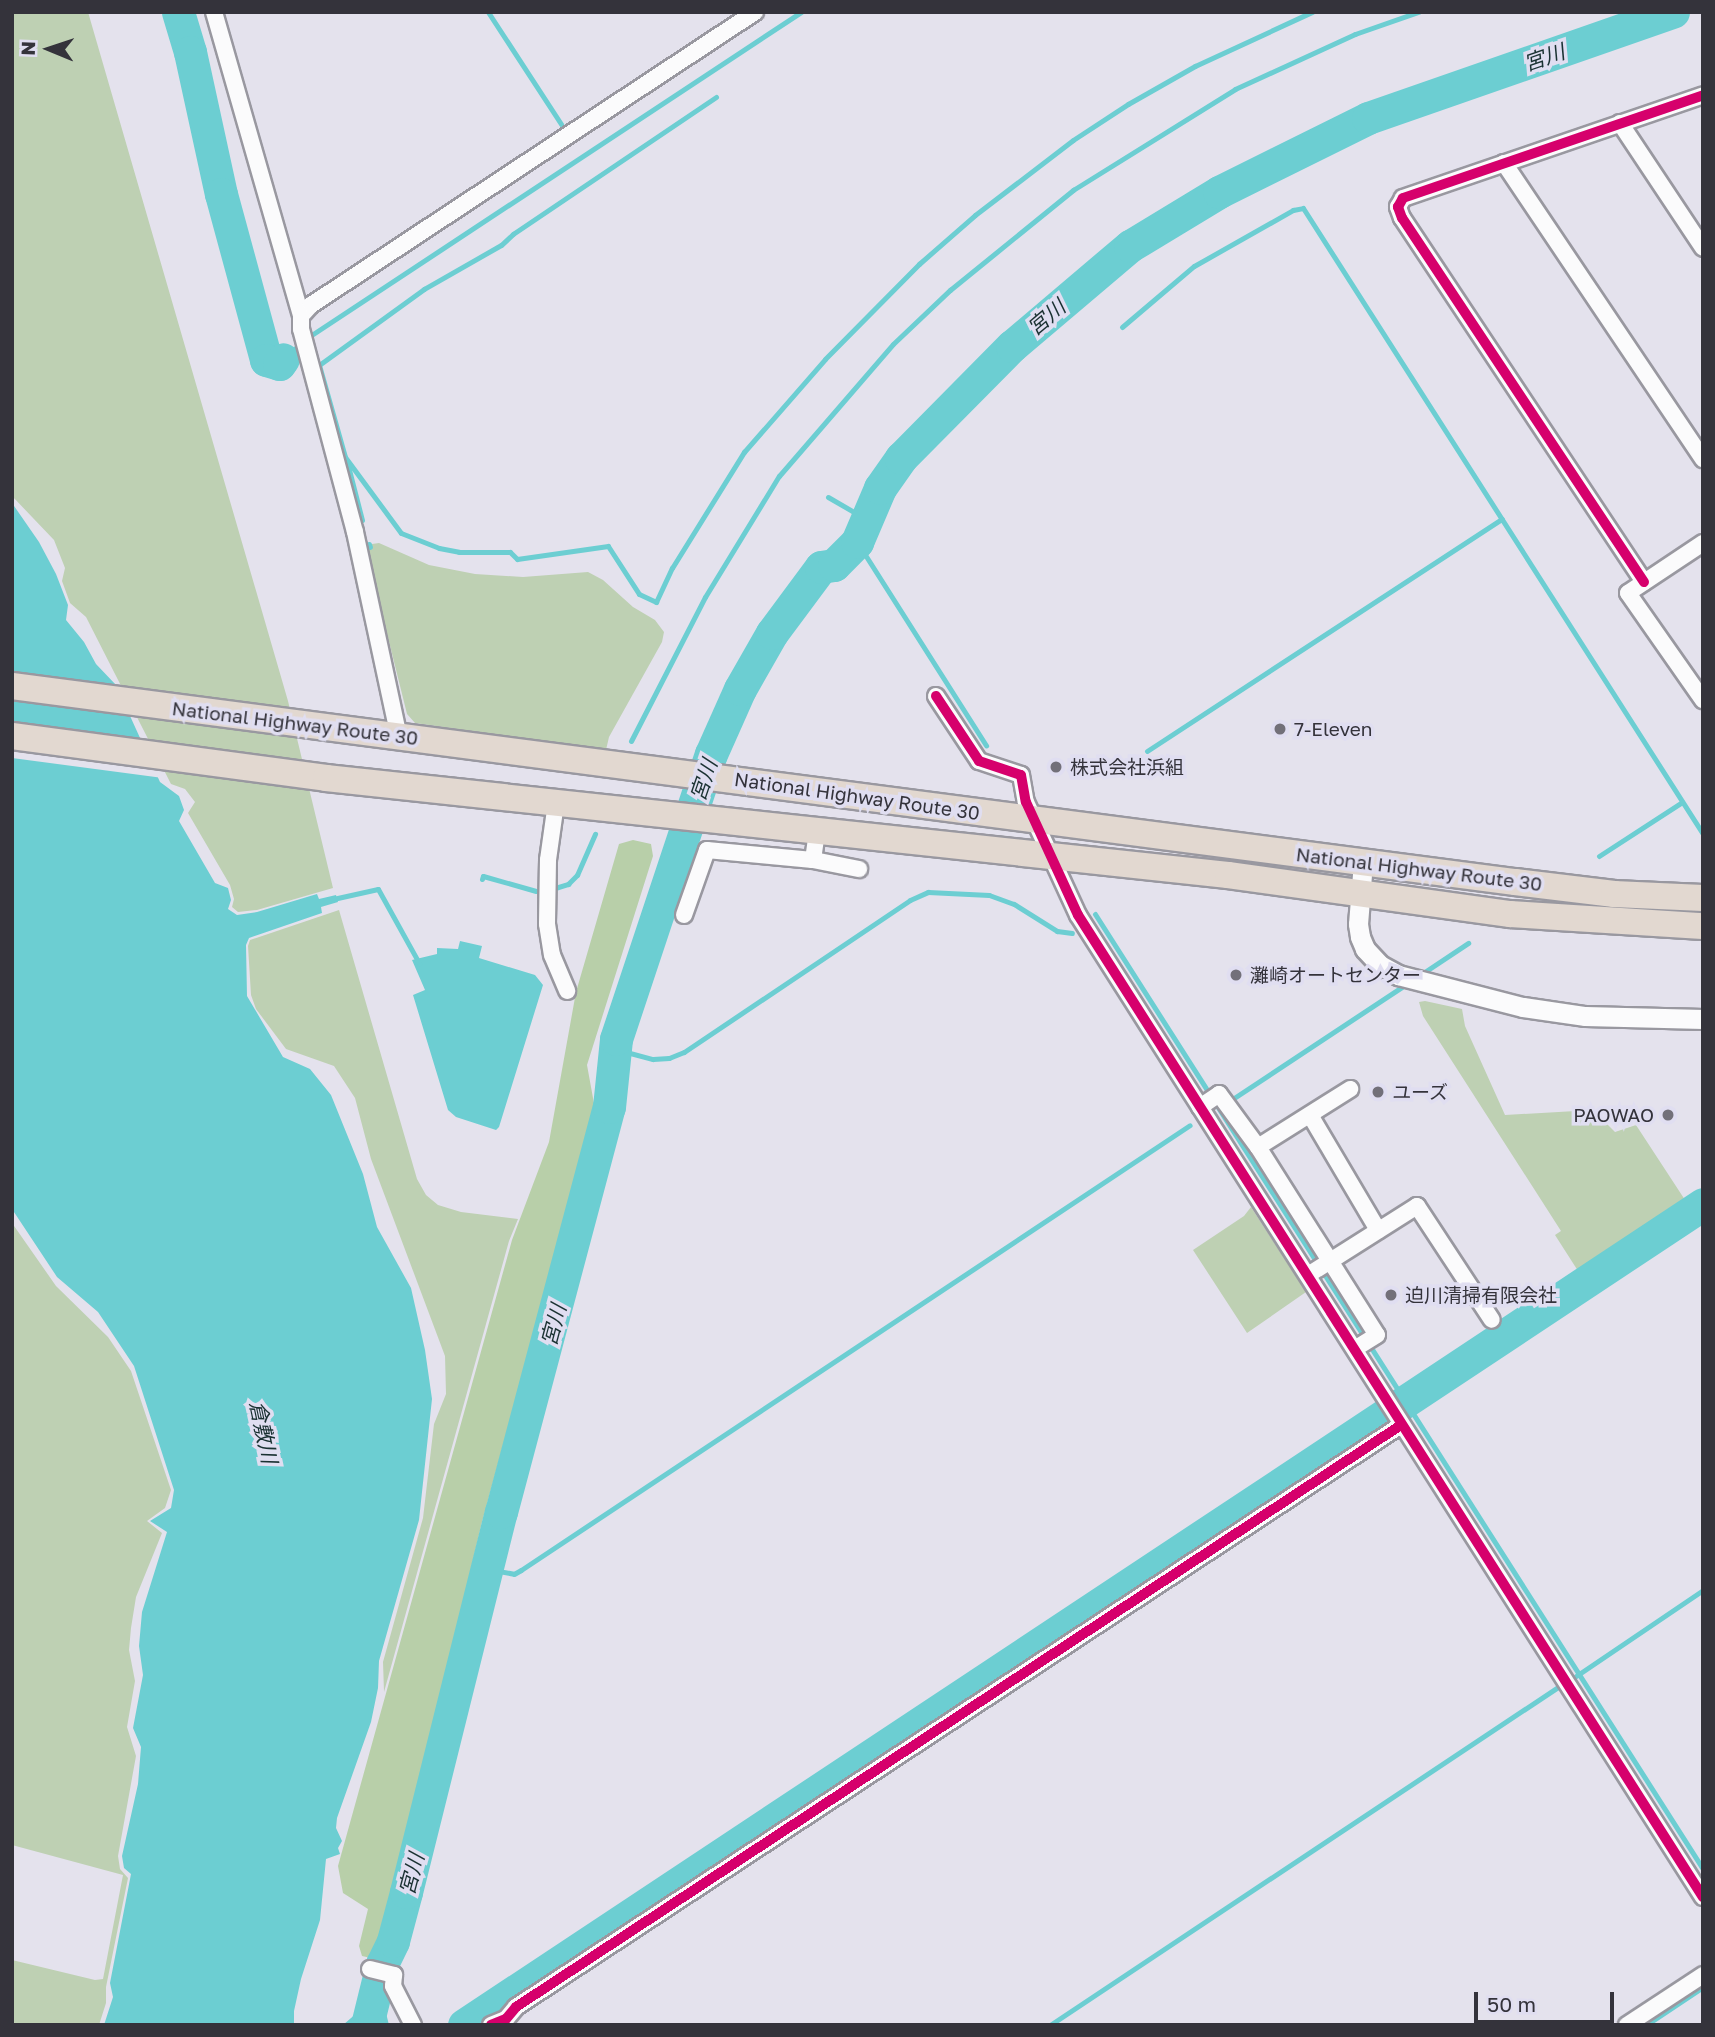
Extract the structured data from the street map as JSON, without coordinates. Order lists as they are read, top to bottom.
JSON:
{
  "streets": {
    "highway": ["National Highway Route 30"]
  },
  "water": ["宮川", "倉敷川"],
  "places": [
    "7-Eleven",
    "株式会社浜組",
    "灘崎オートセンター",
    "ユーズ",
    "PAOWAO",
    "迫川清掃有限会社"
  ],
  "scale_bar": "50 m",
  "north": "left"
}
